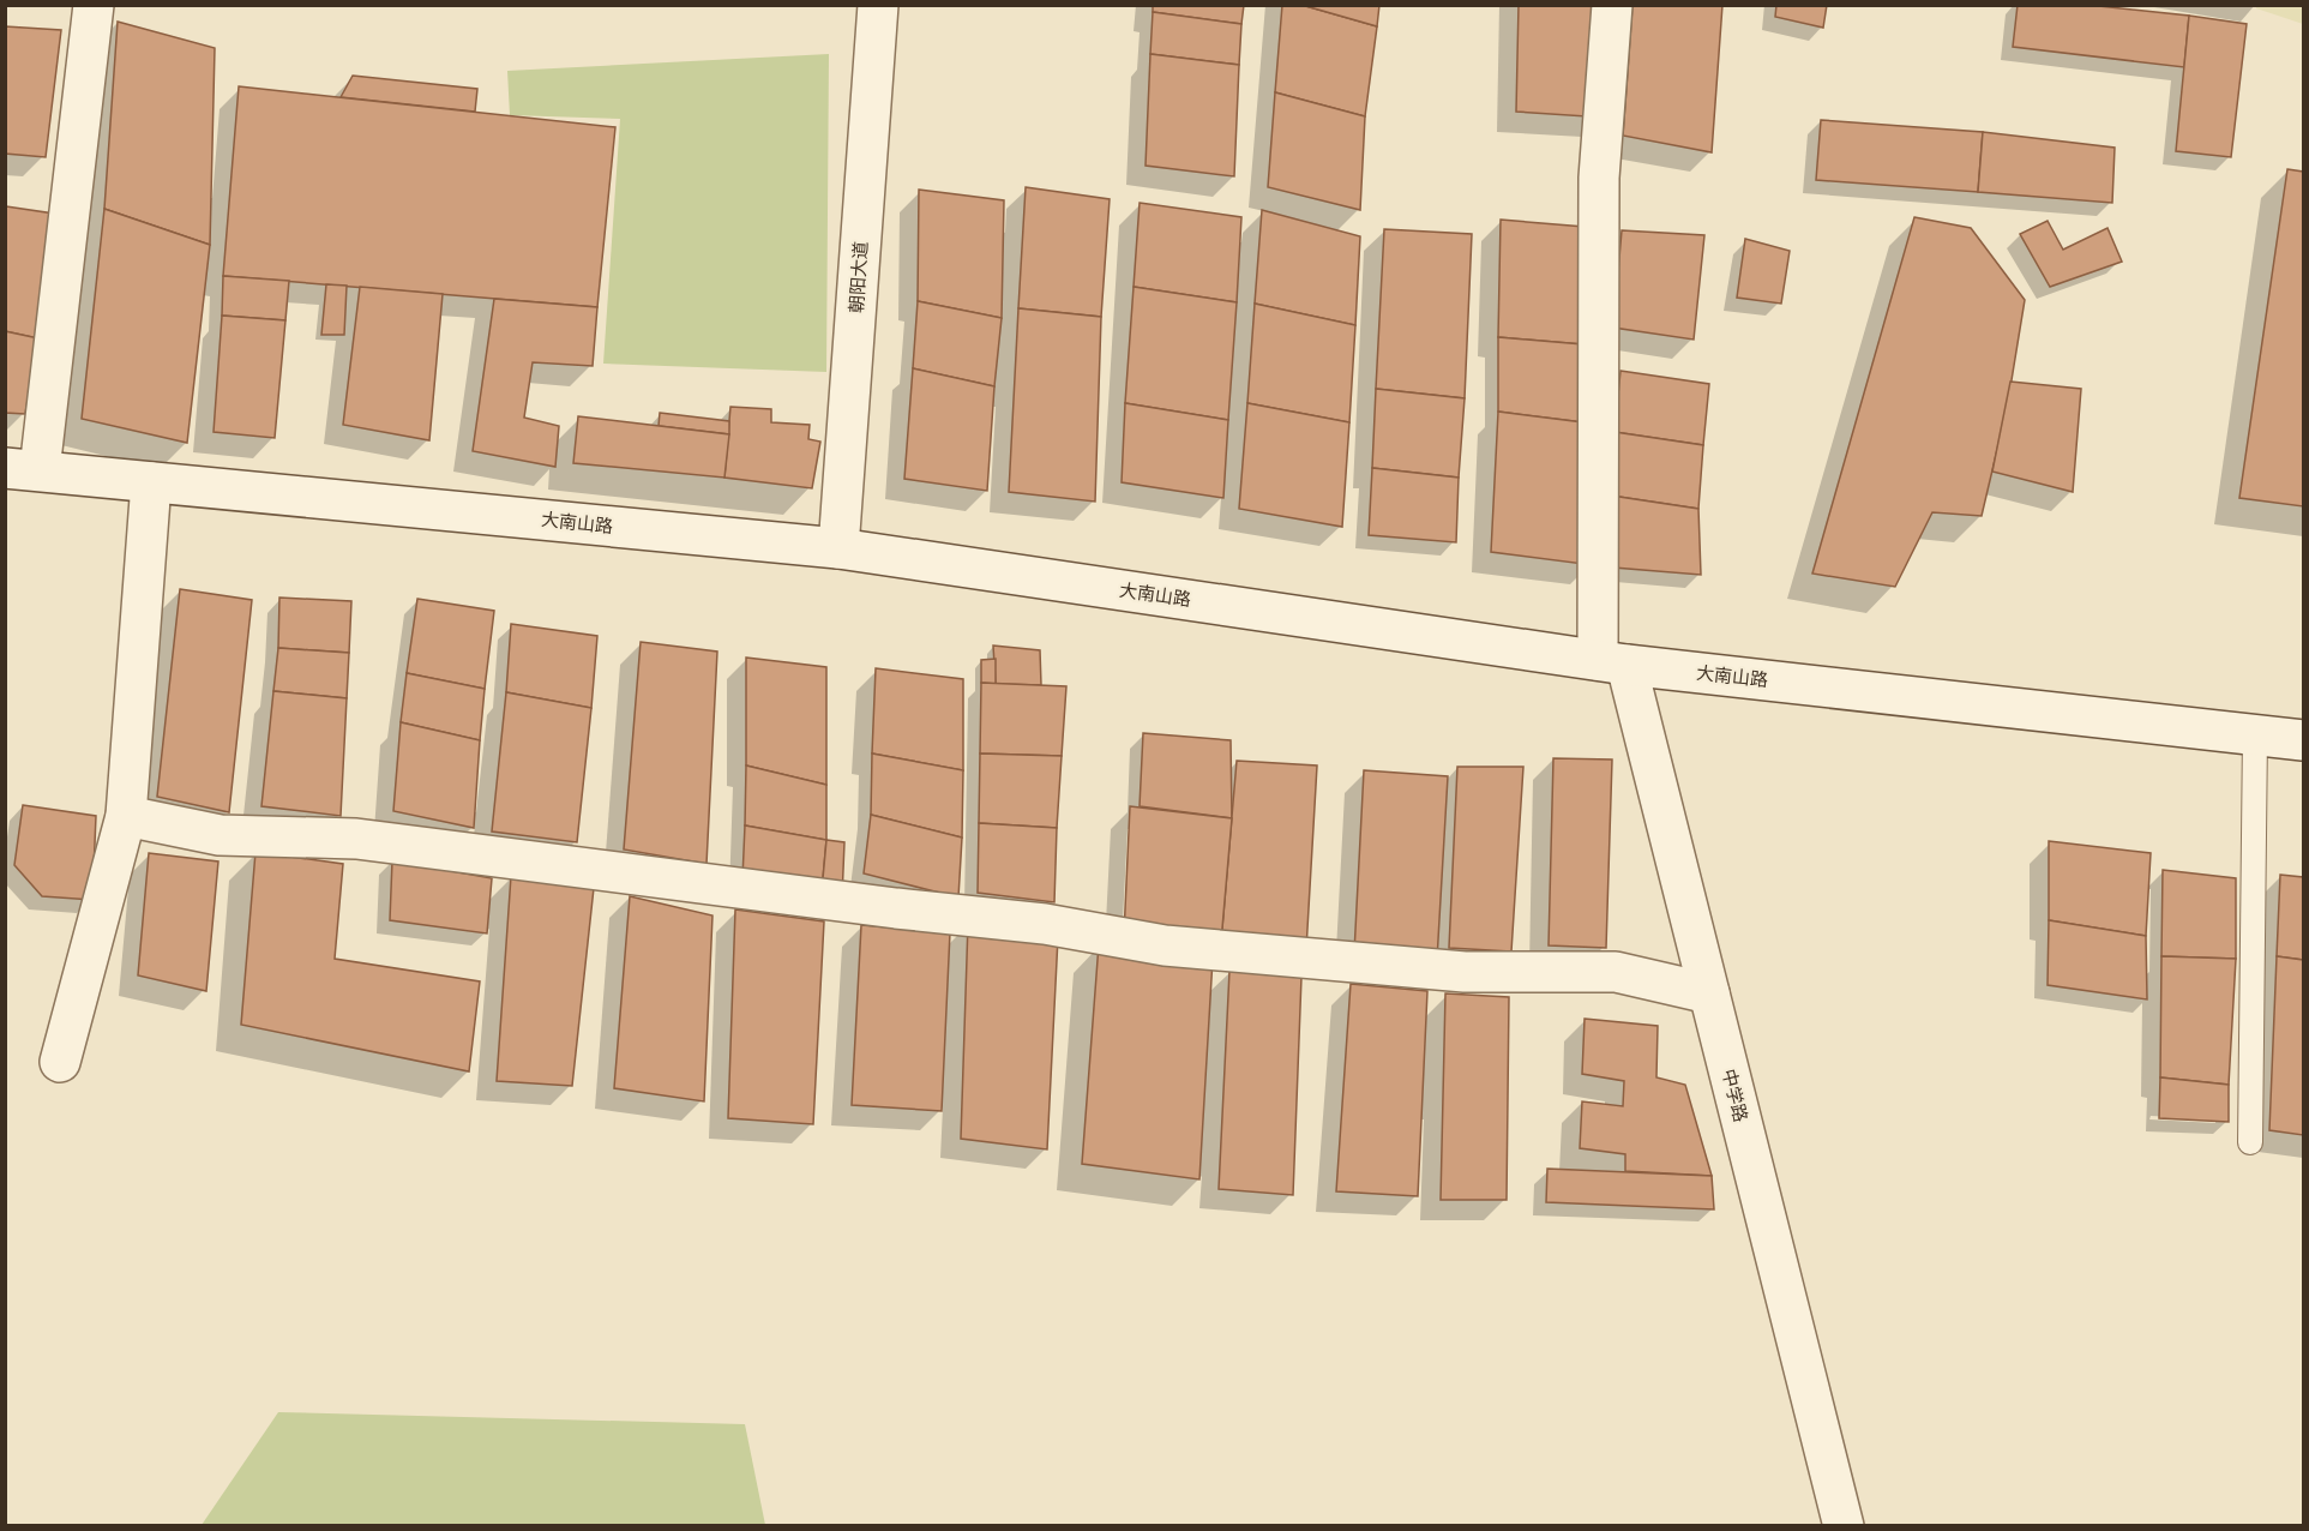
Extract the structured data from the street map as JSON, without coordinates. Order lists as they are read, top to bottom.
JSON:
{
  "streets": {
    "street": ["朝阳大道", "大南山路", "中学路"]
  },
  "crossings": [
    ["朝阳大道", "大南山路"],
    ["大南山路", "中学路"]
  ]
}
